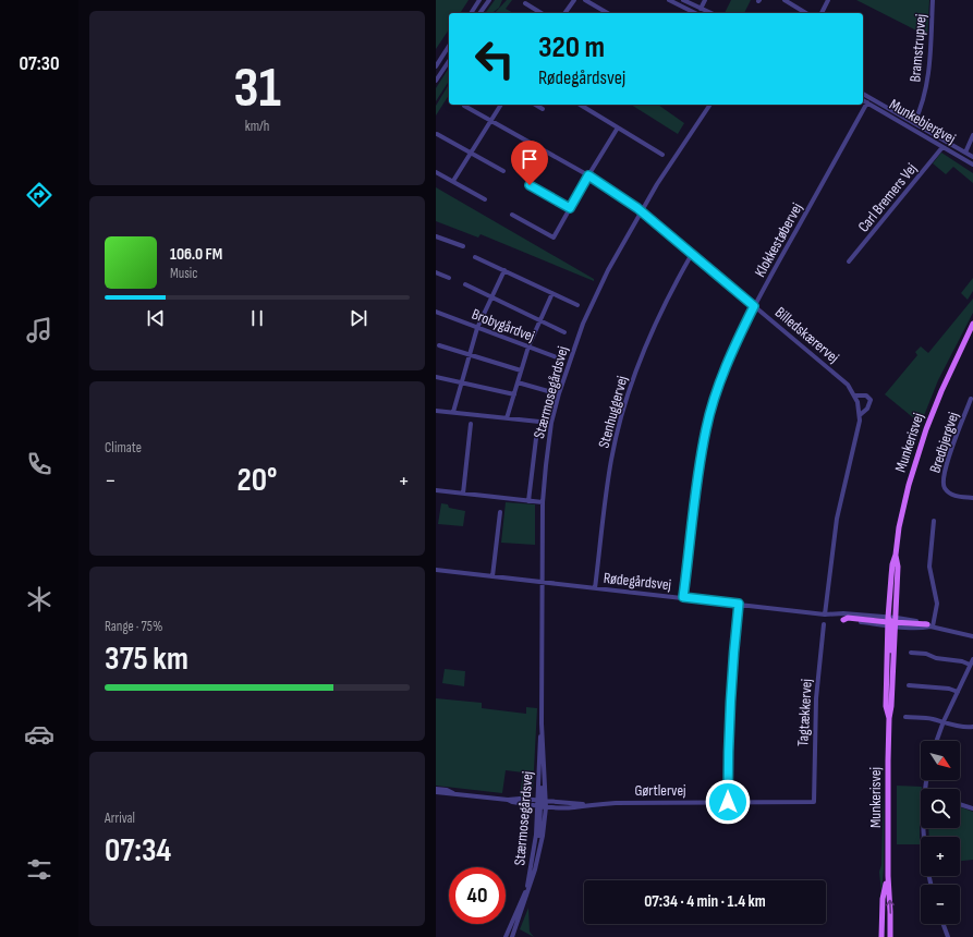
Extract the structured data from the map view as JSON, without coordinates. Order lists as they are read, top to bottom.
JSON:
{
  "streets": {
    "main road": ["Munkerisvej"],
    "street": [
      "Bramstrupvej",
      "Munkebjergvej",
      "Carl Bremers Vej",
      "Klokkestøbervej",
      "Brobygårdvej",
      "Billedskærervej",
      "Stærmosegårdsvej",
      "Stenhuggervej",
      "Bredbjergvej",
      "Rødegårdsvej",
      "Tagtækkervej",
      "Gørtlervej"
    ]
  },
  "crossings": [
    ["Bramstrupvej", "Munkebjergvej"],
    ["Munkebjergvej", "Carl Bremers Vej"],
    ["Munkebjergvej", "Klokkestøbervej"],
    ["Klokkestøbervej", "Billedskærervej"],
    ["Klokkestøbervej", "Rødegårdsvej"],
    ["Billedskærervej", "Stærmosegårdsvej"],
    ["Billedskærervej", "Stenhuggervej"],
    ["Billedskærervej", "Rødegårdsvej"],
    ["Stærmosegårdsvej", "Rødegårdsvej"],
    ["Stærmosegårdsvej", "Gørtlervej"],
    ["Stenhuggervej", "Rødegårdsvej"],
    ["Munkerisvej", "Rødegårdsvej"],
    ["Tagtækkervej", "Gørtlervej"]
  ],
  "north": "bottom right",
  "page": {
    "tabs": "07:30",
    "tile": [
      ["31", "km/h"],
      "Climate",
      ["Range · 75%", "375 km"],
      ["Arrival", "07:34"]
    ],
    "turn": ["320 m", "Rødegårdsvej"],
    "song": ["106.0 FM", "Music"],
    "heat": ["−", "20°", "+"],
    "map_buttons": ["+", "−"],
    "limit": "40",
    "trip": "07:34 · 4 min · 1.4 km"
  }
}
